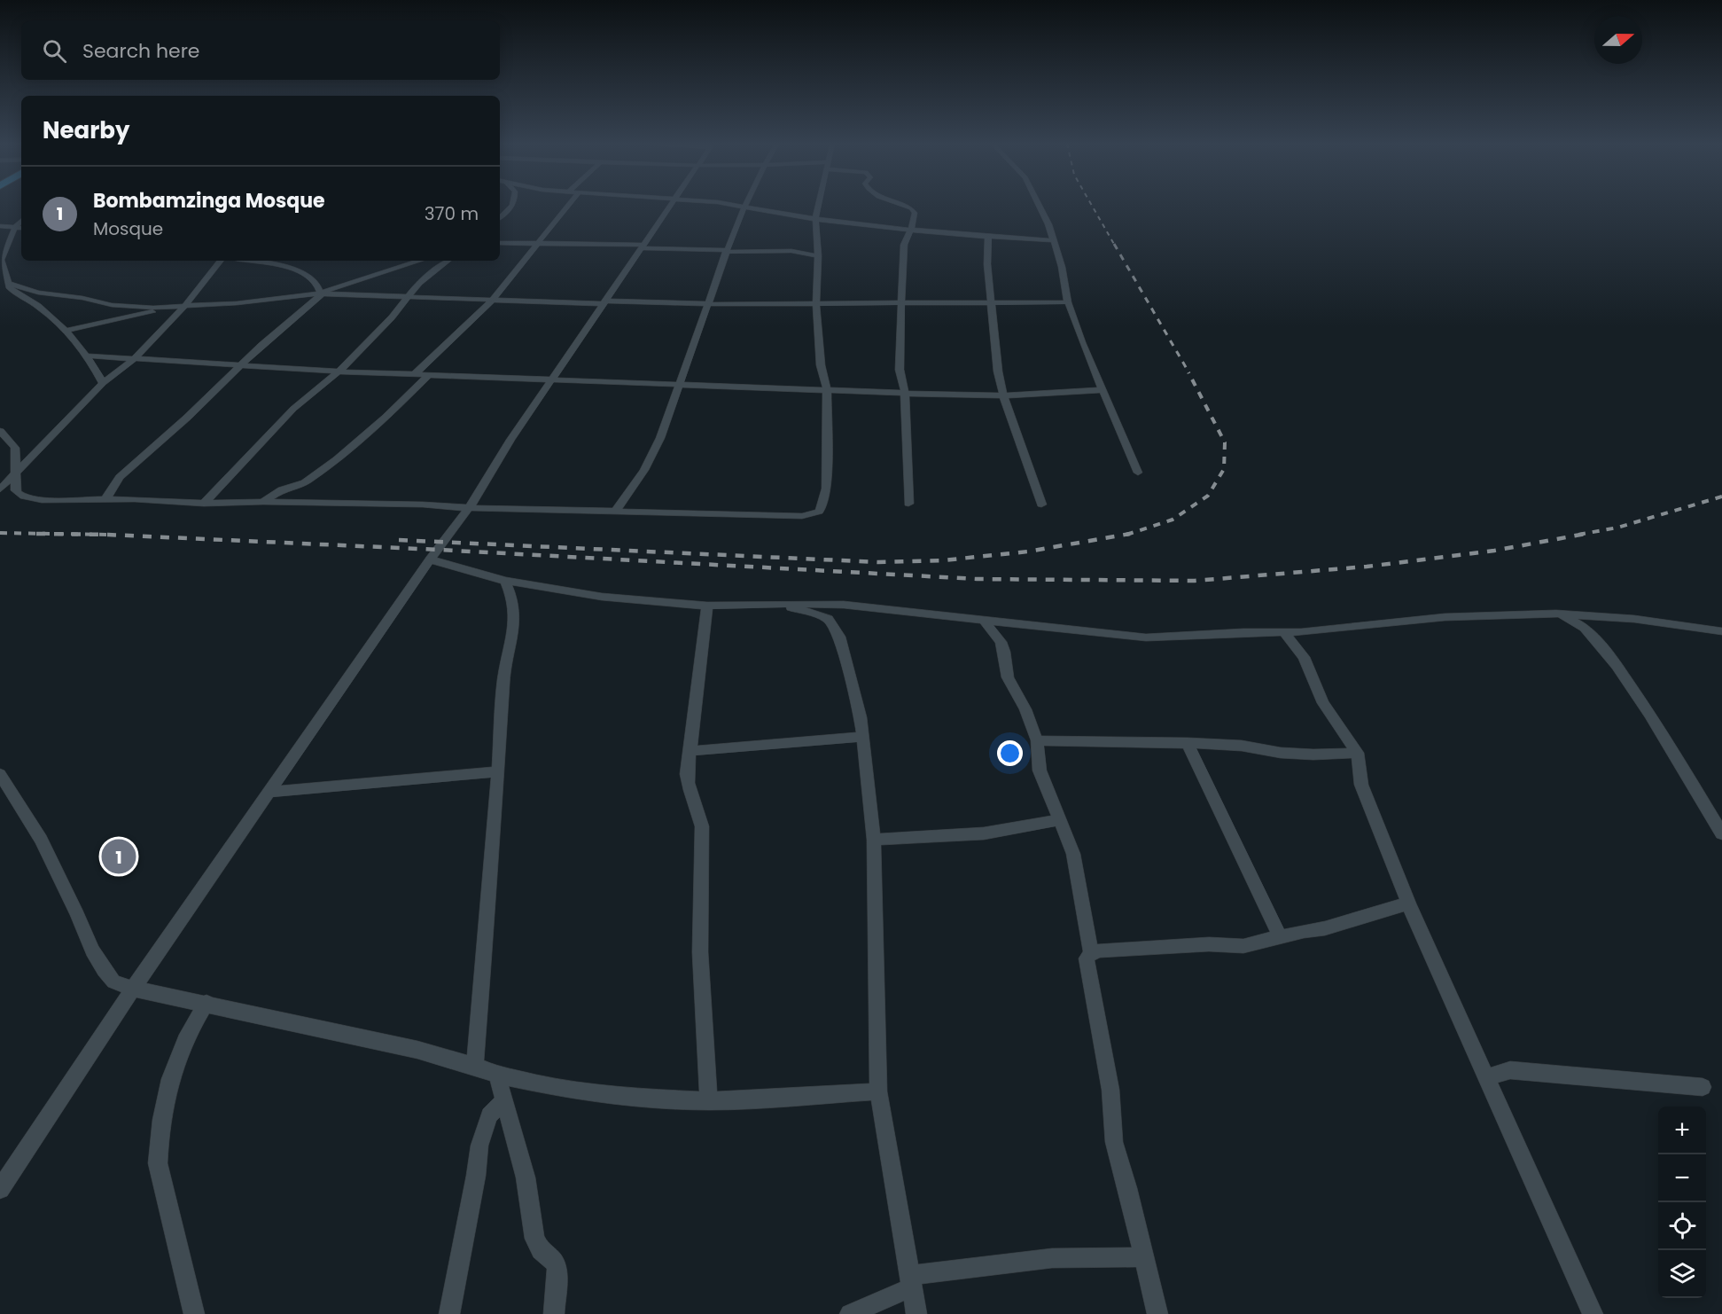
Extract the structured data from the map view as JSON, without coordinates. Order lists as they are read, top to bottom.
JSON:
{
  "north": "right",
  "page": {
    "search": "Search here",
    "heading": "Nearby",
    "list": [
      {
        "mark": "1",
        "name": "Bombamzinga Mosque",
        "note": "Mosque",
        "value": "370 m"
      }
    ],
    "pins": "1",
    "map_buttons": ["+", "−"]
  }
}
